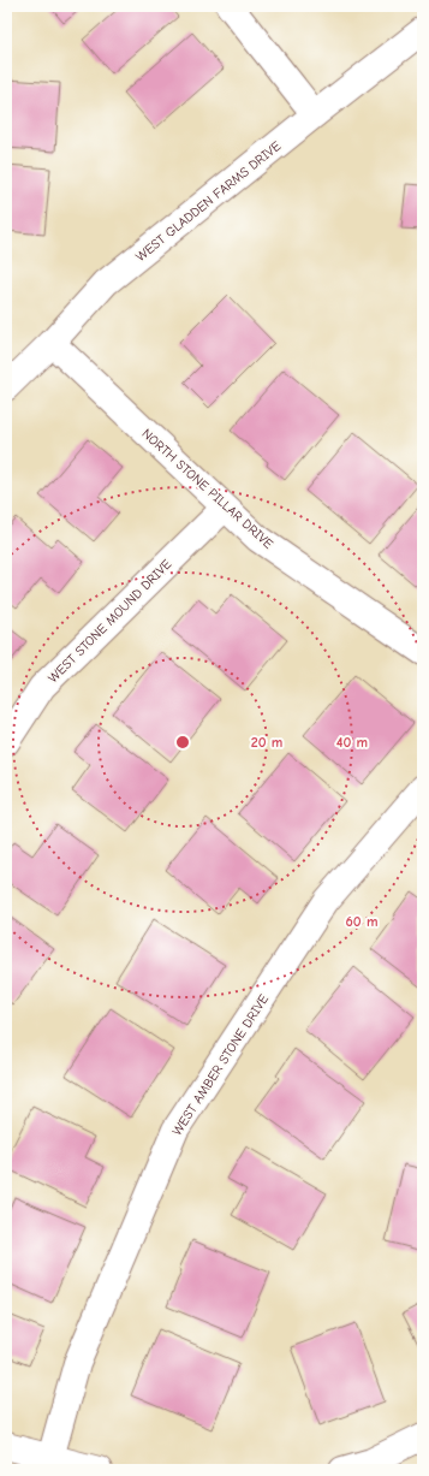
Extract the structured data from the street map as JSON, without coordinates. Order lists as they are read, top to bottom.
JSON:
{
  "streets": {
    "street": [
      "WEST GLADDEN FARMS DRIVE",
      "NORTH STONE PILLAR DRIVE",
      "WEST STONE MOUND DRIVE",
      "WEST AMBER STONE DRIVE"
    ]
  },
  "crossings": [
    ["WEST GLADDEN FARMS DRIVE", "NORTH STONE PILLAR DRIVE"],
    ["NORTH STONE PILLAR DRIVE", "WEST STONE MOUND DRIVE"]
  ],
  "rings": ["20 m", "40 m", "60 m"]
}
